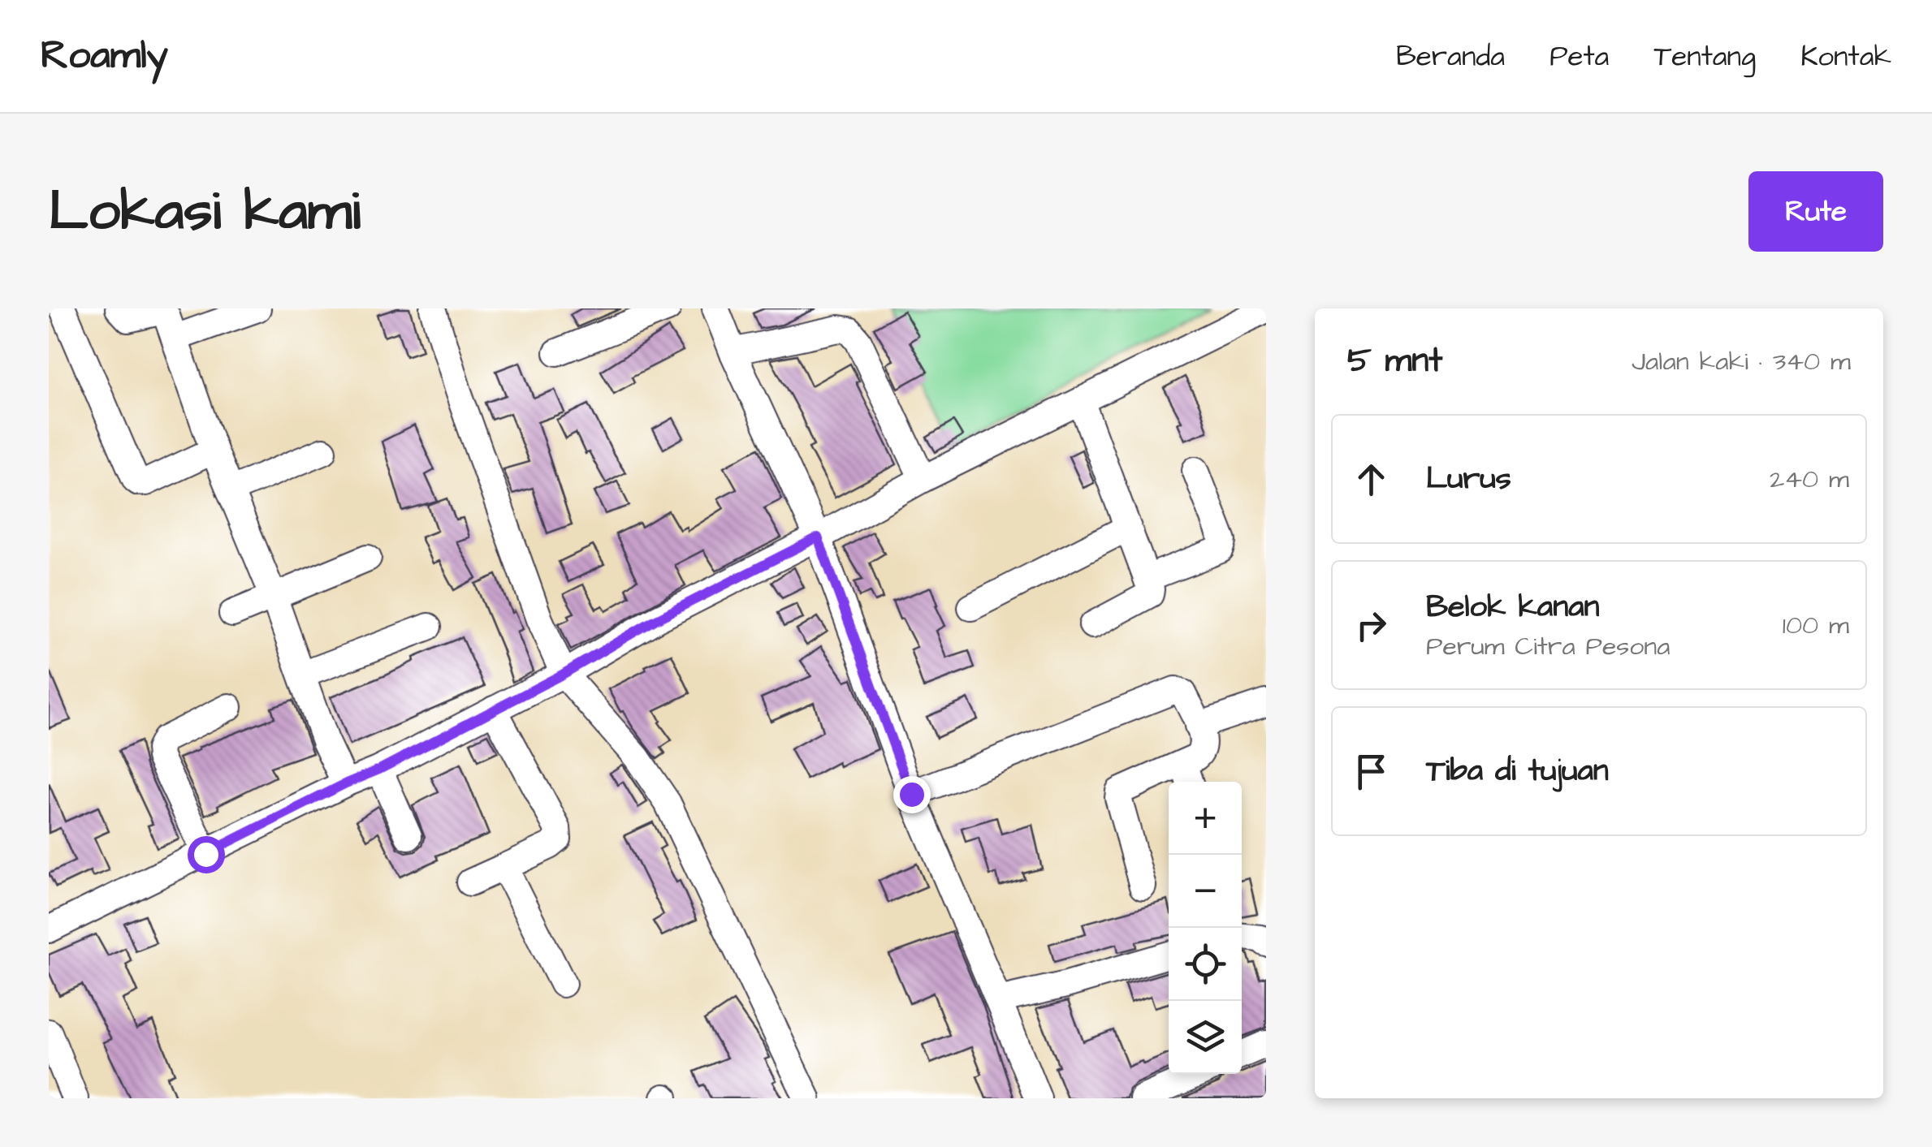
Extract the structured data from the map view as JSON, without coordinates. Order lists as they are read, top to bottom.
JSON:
{
  "page": {
    "header": "Roamly",
    "nav": [
      "Beranda",
      "Peta",
      "Tentang",
      "Kontak"
    ],
    "buttons": "Rute",
    "title": "Lokasi kami",
    "heading": ["5 mnt", "Jalan kaki · 340 m"],
    "list": [
      ["Lurus", "240 m"],
      ["Belok kanan", "Perum Citra Pesona", "100 m"],
      "Tiba di tujuan"
    ],
    "map_buttons": ["+", "−"]
  }
}
